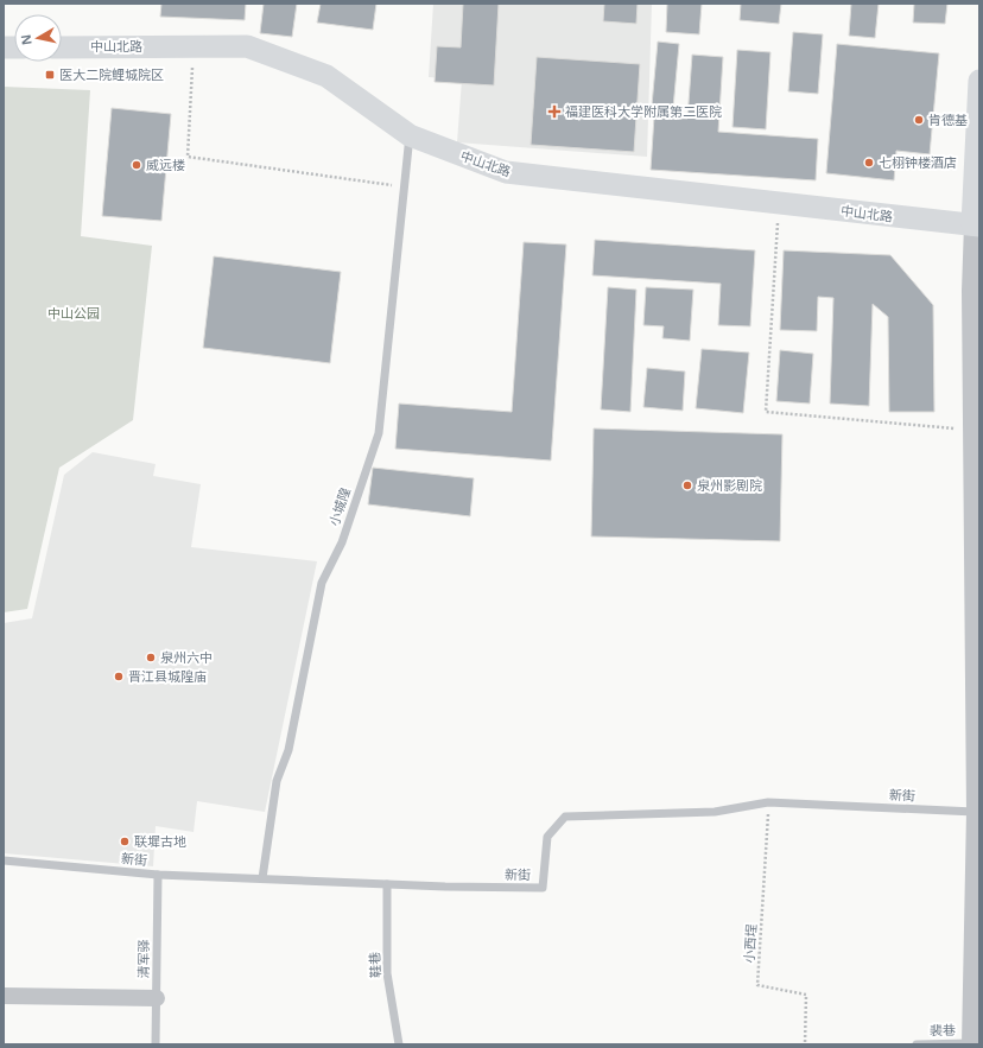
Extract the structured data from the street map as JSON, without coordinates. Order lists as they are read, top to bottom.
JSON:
{
  "streets": {
    "street": ["中山北路"],
    "lane": [
      "小城隍",
      "新街",
      "清军驿",
      "鞋巷",
      "裴巷"
    ],
    "path": ["小西埕"]
  },
  "crossings": [
    ["中山北路", "小城隍"],
    ["小城隍", "新街"],
    ["新街", "小西埕"],
    ["新街", "清军驿"],
    ["新街", "鞋巷"]
  ],
  "parks": ["中山公园"],
  "places": {
    "transit": ["医大二院鲤城院区"],
    "health": ["福建医科大学附属第二医院"],
    "other": [
      "肯德基",
      "七栩钟楼酒店",
      "威远楼",
      "泉州影剧院",
      "泉州六中",
      "晋江县城隍庙",
      "联墀古地"
    ]
  },
  "north": "left"
}
